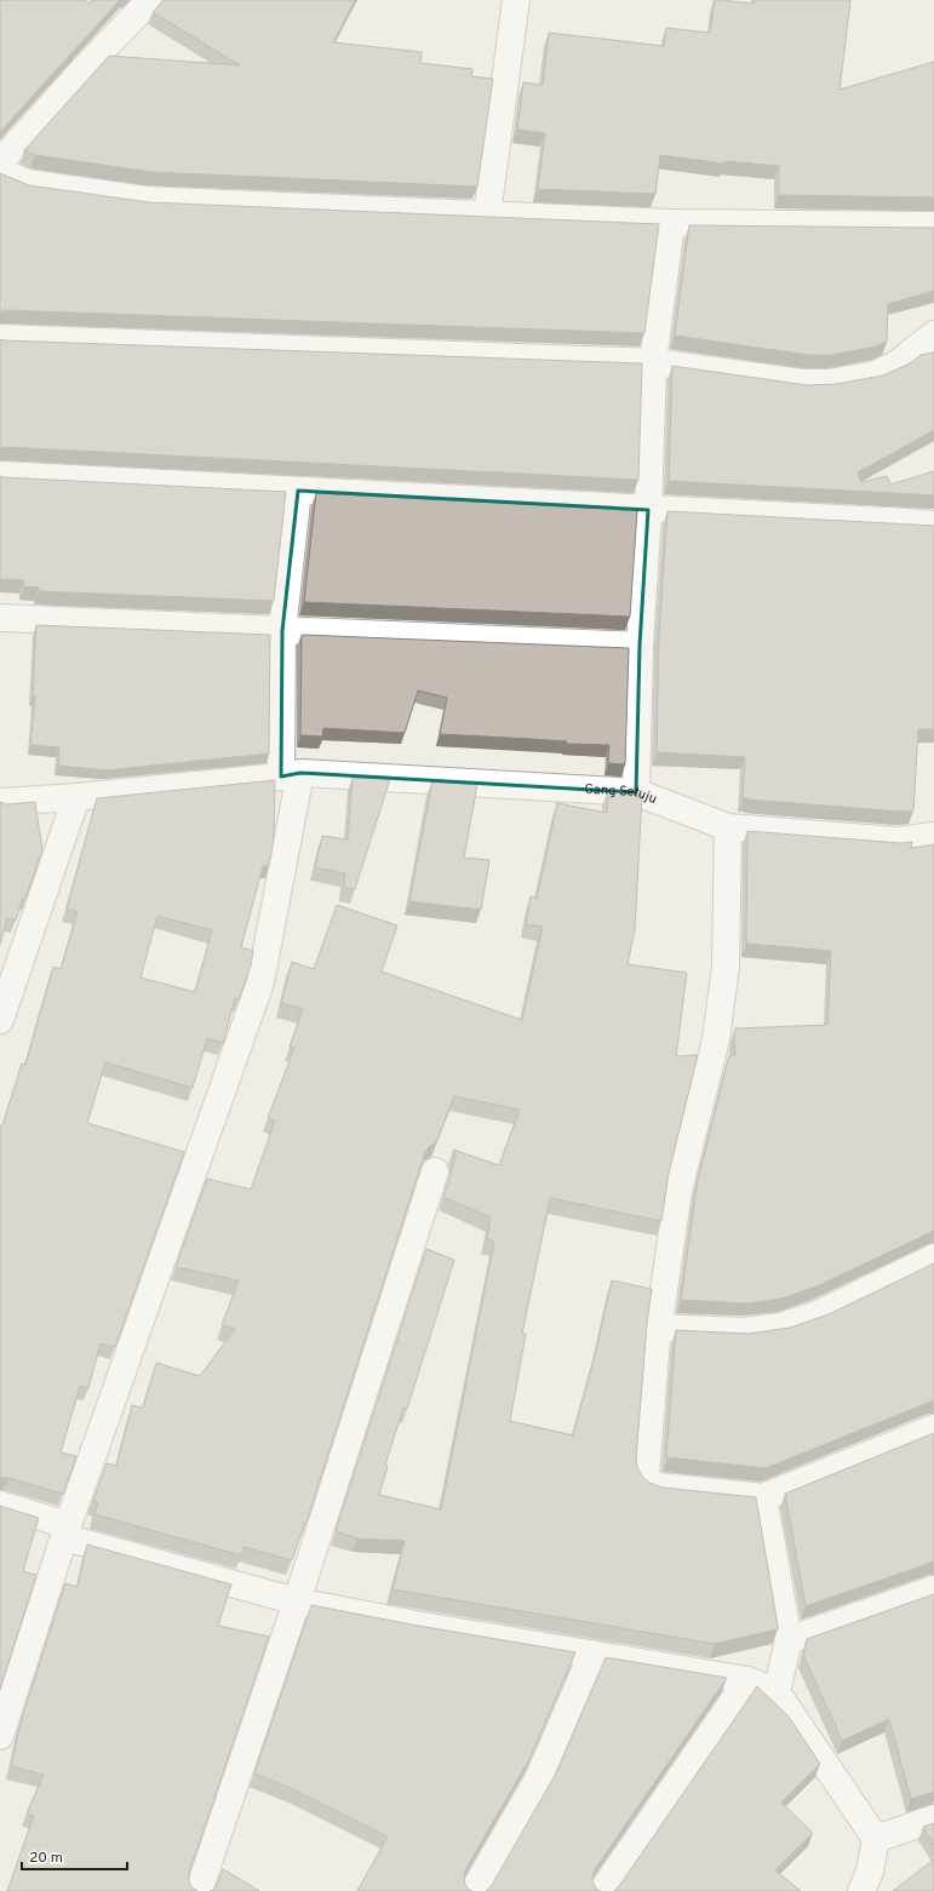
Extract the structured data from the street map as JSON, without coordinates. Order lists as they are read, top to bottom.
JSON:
{
  "streets": {
    "street": ["Gang Setuju"]
  },
  "scale_bar": "20 m"
}
